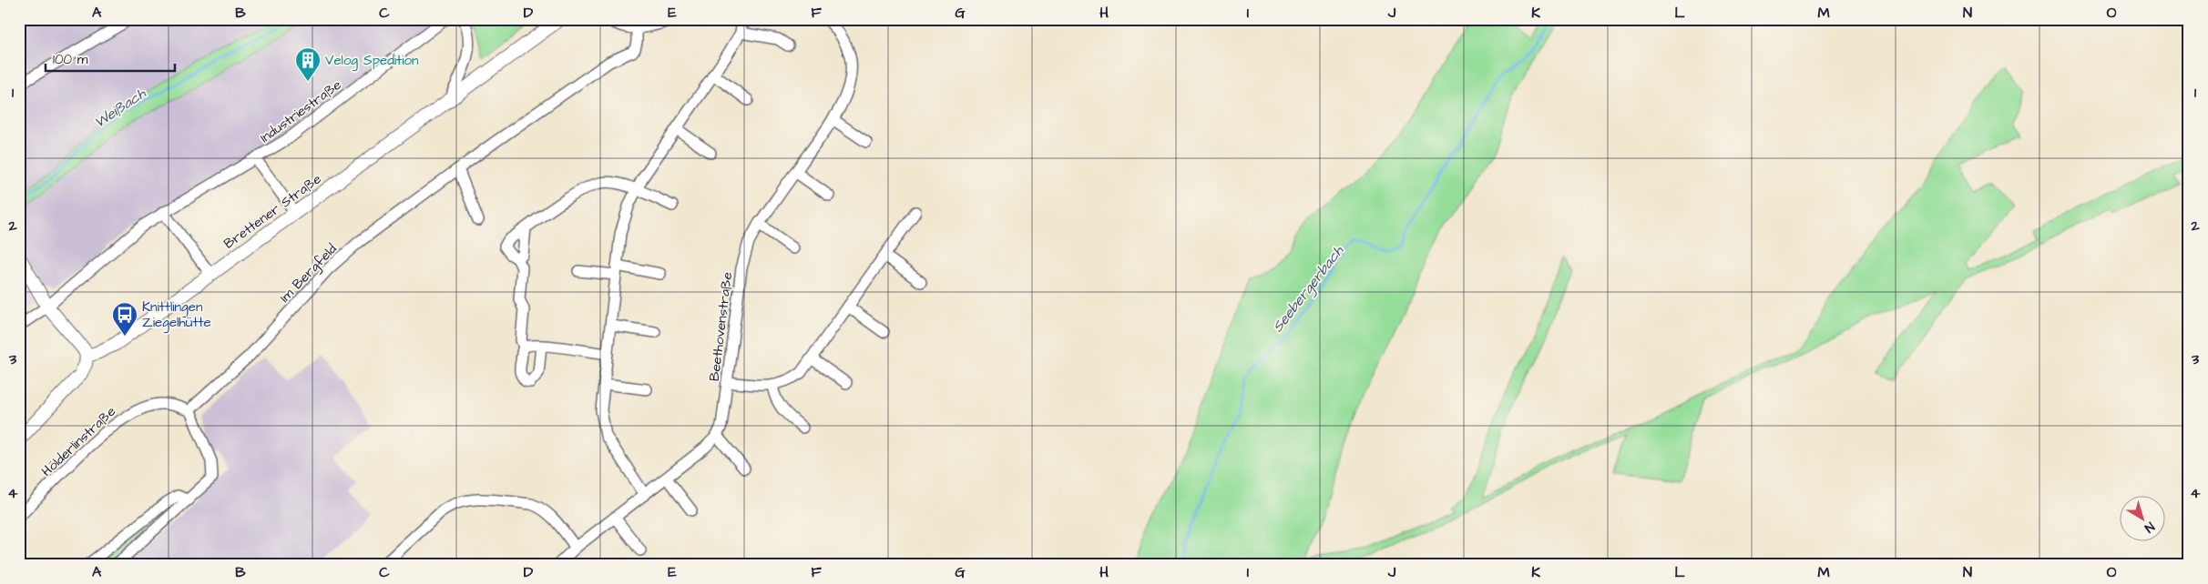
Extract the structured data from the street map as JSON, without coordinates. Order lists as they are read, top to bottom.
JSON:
{
  "streets": {
    "street": [
      "Industriestraße",
      "Brettener Straße",
      "Im Bergfeld",
      "Beethovenstraße",
      "Hölderlinstraße"
    ]
  },
  "crossings": [
    ["Im Bergfeld", "Hölderlinstraße"]
  ],
  "water": ["Weißach", "Seebergerbach"],
  "places": {
    "building": ["Velog Spedition"],
    "bus stop": ["Knittlingen Ziegelhütte"]
  },
  "scale_bar": "100 m",
  "north": "bottom right",
  "grid": {
    "columns": [
      "A",
      "B",
      "C",
      "D",
      "E",
      "F",
      "G",
      "H",
      "I",
      "J",
      "K",
      "L",
      "M",
      "N",
      "O"
    ],
    "rows": [
      "1",
      "2",
      "3",
      "4"
    ]
  }
}
